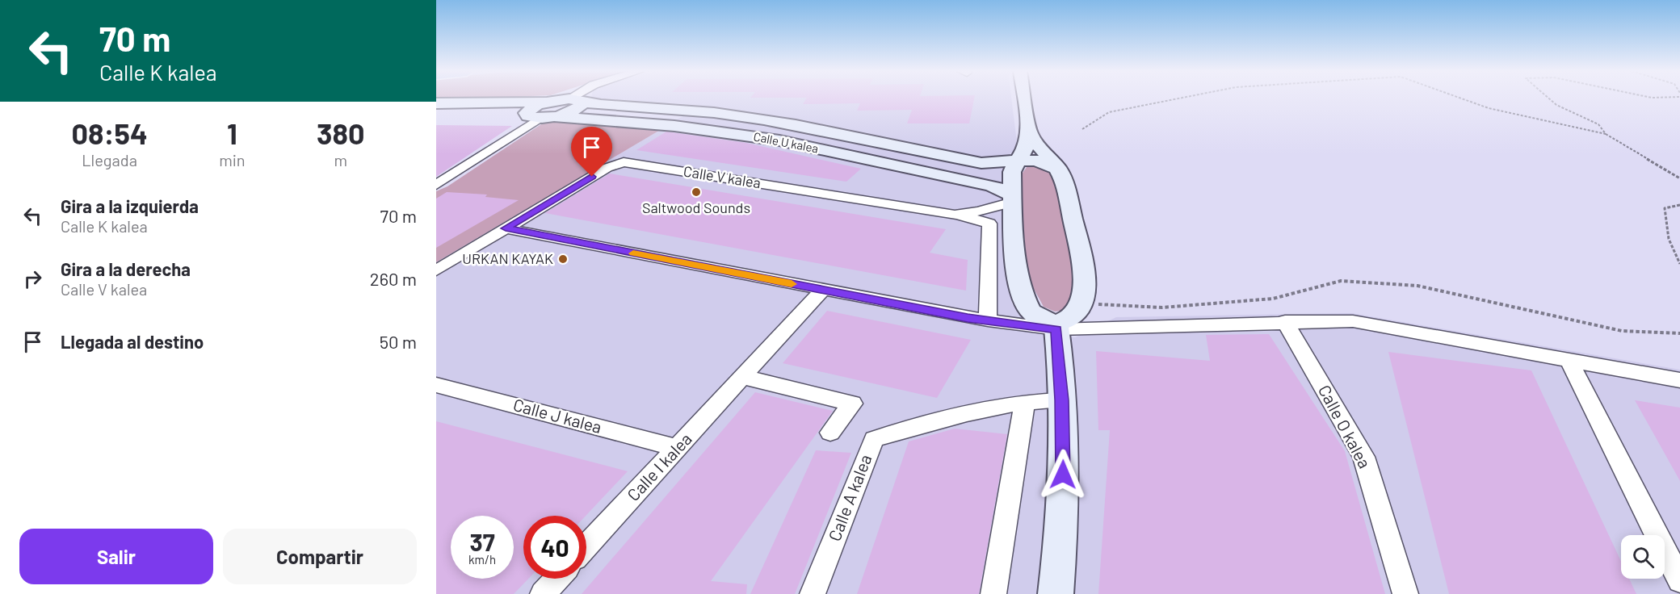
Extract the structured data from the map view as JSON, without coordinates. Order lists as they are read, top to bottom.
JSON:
{
  "streets": {
    "street": [
      "Calle U kalea",
      "Calle V kalea",
      "Calle J kalea",
      "Calle O kalea",
      "Calle I kalea",
      "Calle A kalea"
    ]
  },
  "crossings": [
    ["Calle U kalea", "Calle V kalea"],
    ["Calle J kalea", "Calle I kalea"]
  ],
  "places": ["Saltwood Sounds", "URKAN KAYAK"],
  "page": {
    "turn": ["70 m", "Calle K kalea"],
    "eta": [
      "08:54",
      "Llegada",
      "1",
      "min",
      "380",
      "m"
    ],
    "list": [
      {
        "name": "Gira a la izquierda",
        "note": "Calle K kalea",
        "value": "70 m"
      },
      {
        "name": "Gira a la derecha",
        "note": "Calle V kalea",
        "value": "260 m"
      },
      {
        "name": "Llegada al destino",
        "value": "50 m"
      }
    ],
    "speed": "37 km/h",
    "limit": "40",
    "buttons": ["Salir", "Compartir"]
  }
}
